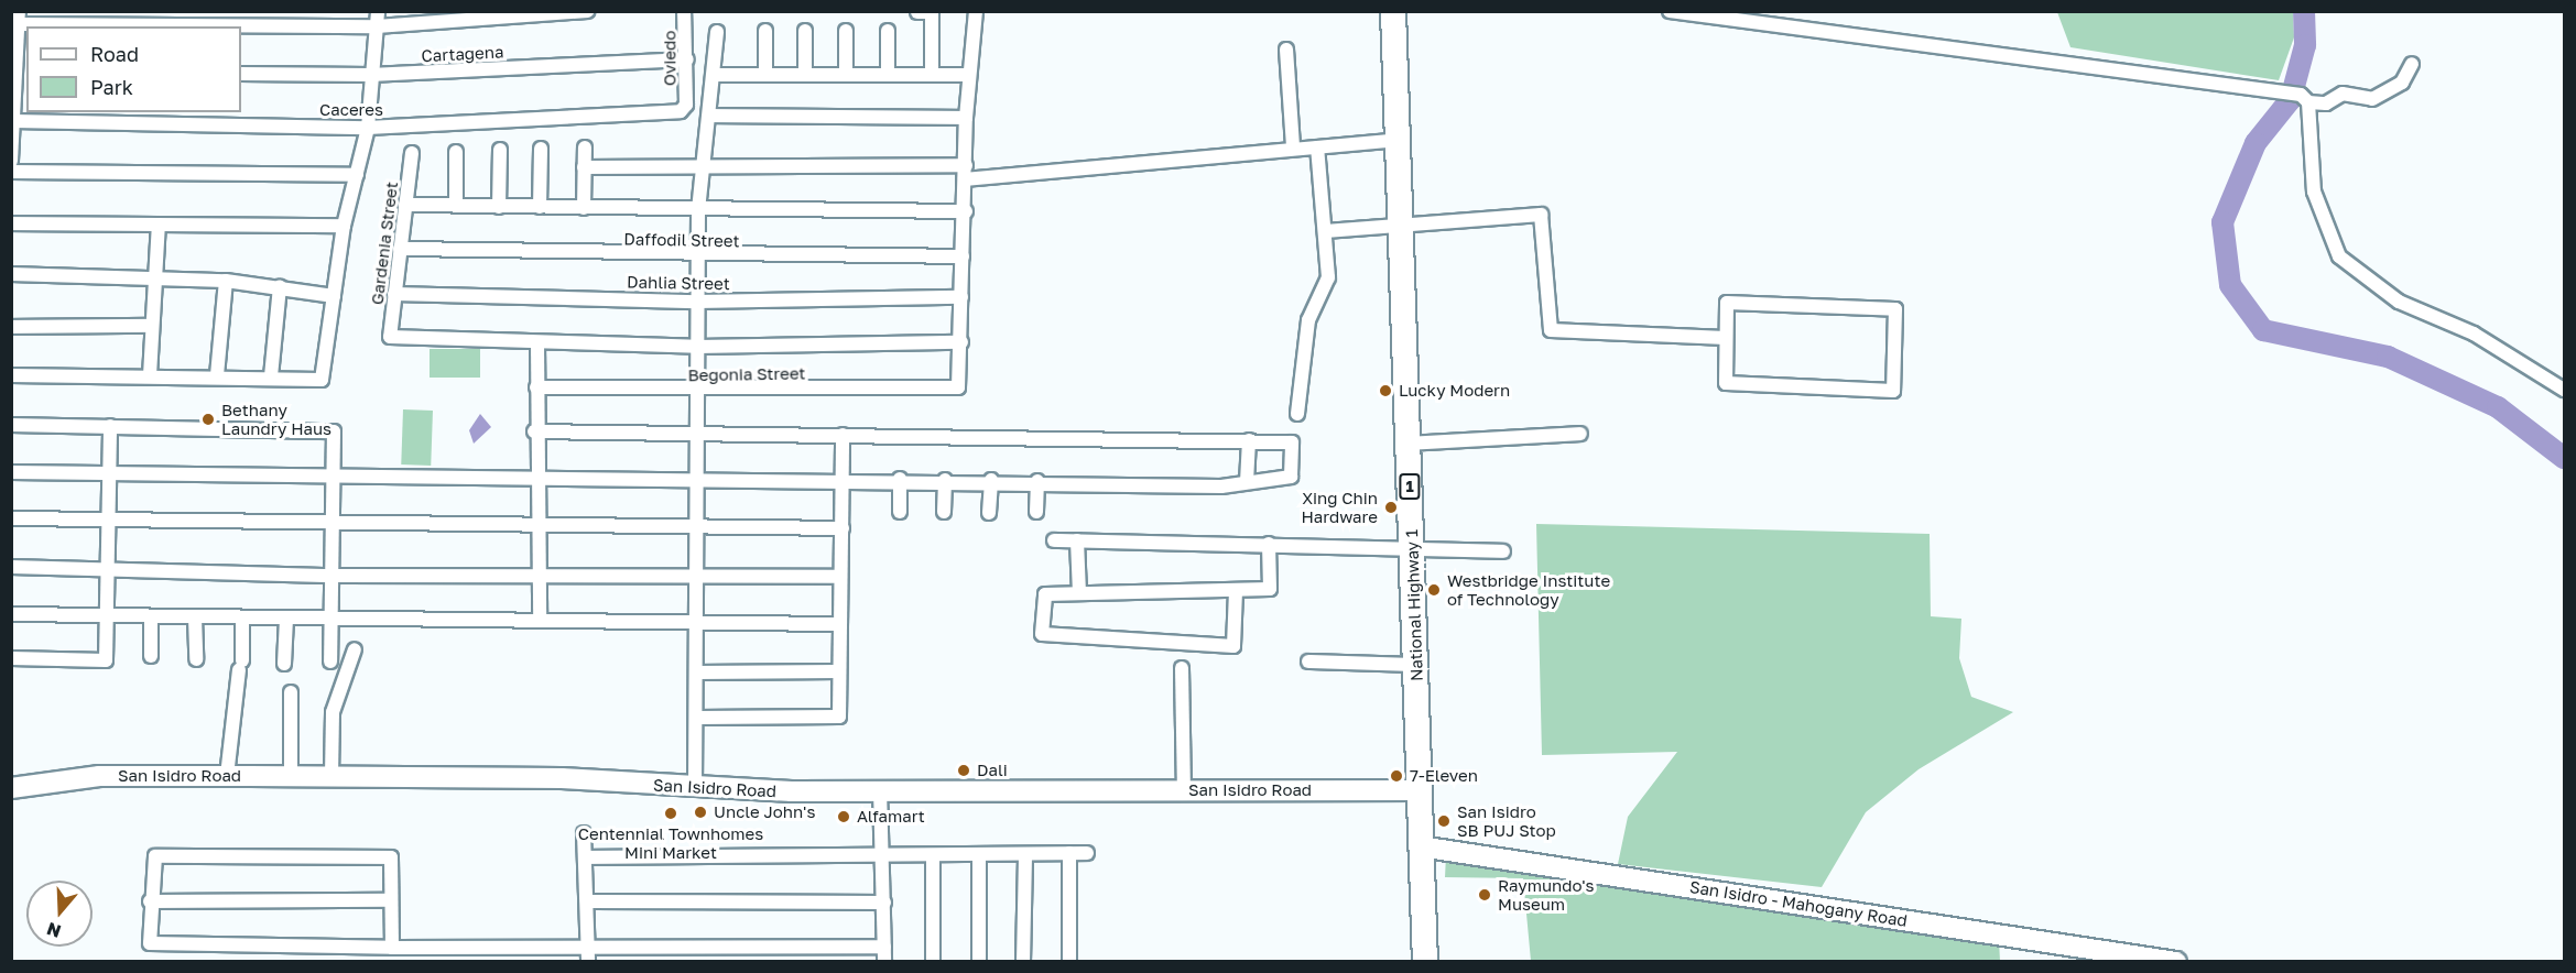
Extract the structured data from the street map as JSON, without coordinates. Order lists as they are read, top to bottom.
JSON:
{
  "streets": {
    "highway": ["1", "National Highway 1"],
    "street": [
      "Cartagena",
      "Oviedo",
      "Caceres",
      "Daffodil Street",
      "Gardenia Street",
      "Dahlia Street",
      "Begonia Street",
      "San Isidro Road",
      "San Isidro - Mahogany Road"
    ]
  },
  "crossings": [
    ["Cartagena", "Oviedo"],
    ["Oviedo", "Caceres"],
    ["Daffodil Street", "Gardenia Street"],
    ["Gardenia Street", "Dahlia Street"],
    ["National Highway 1", "San Isidro Road"],
    ["National Highway 1", "San Isidro - Mahogany Road"]
  ],
  "places": [
    "Lucky Modern",
    "Bethany Laundry Haus",
    "Xing Chin Hardware",
    "Westbridge Institute of Technology",
    "Dali",
    "7-Eleven",
    "Uncle John's",
    "Centennial Townhomes Mini Market",
    "Alfamart",
    "San Isidro SB PUJ Stop",
    "Raymundo's Museum"
  ],
  "legend": ["Road", "Park"],
  "north": "bottom"
}
